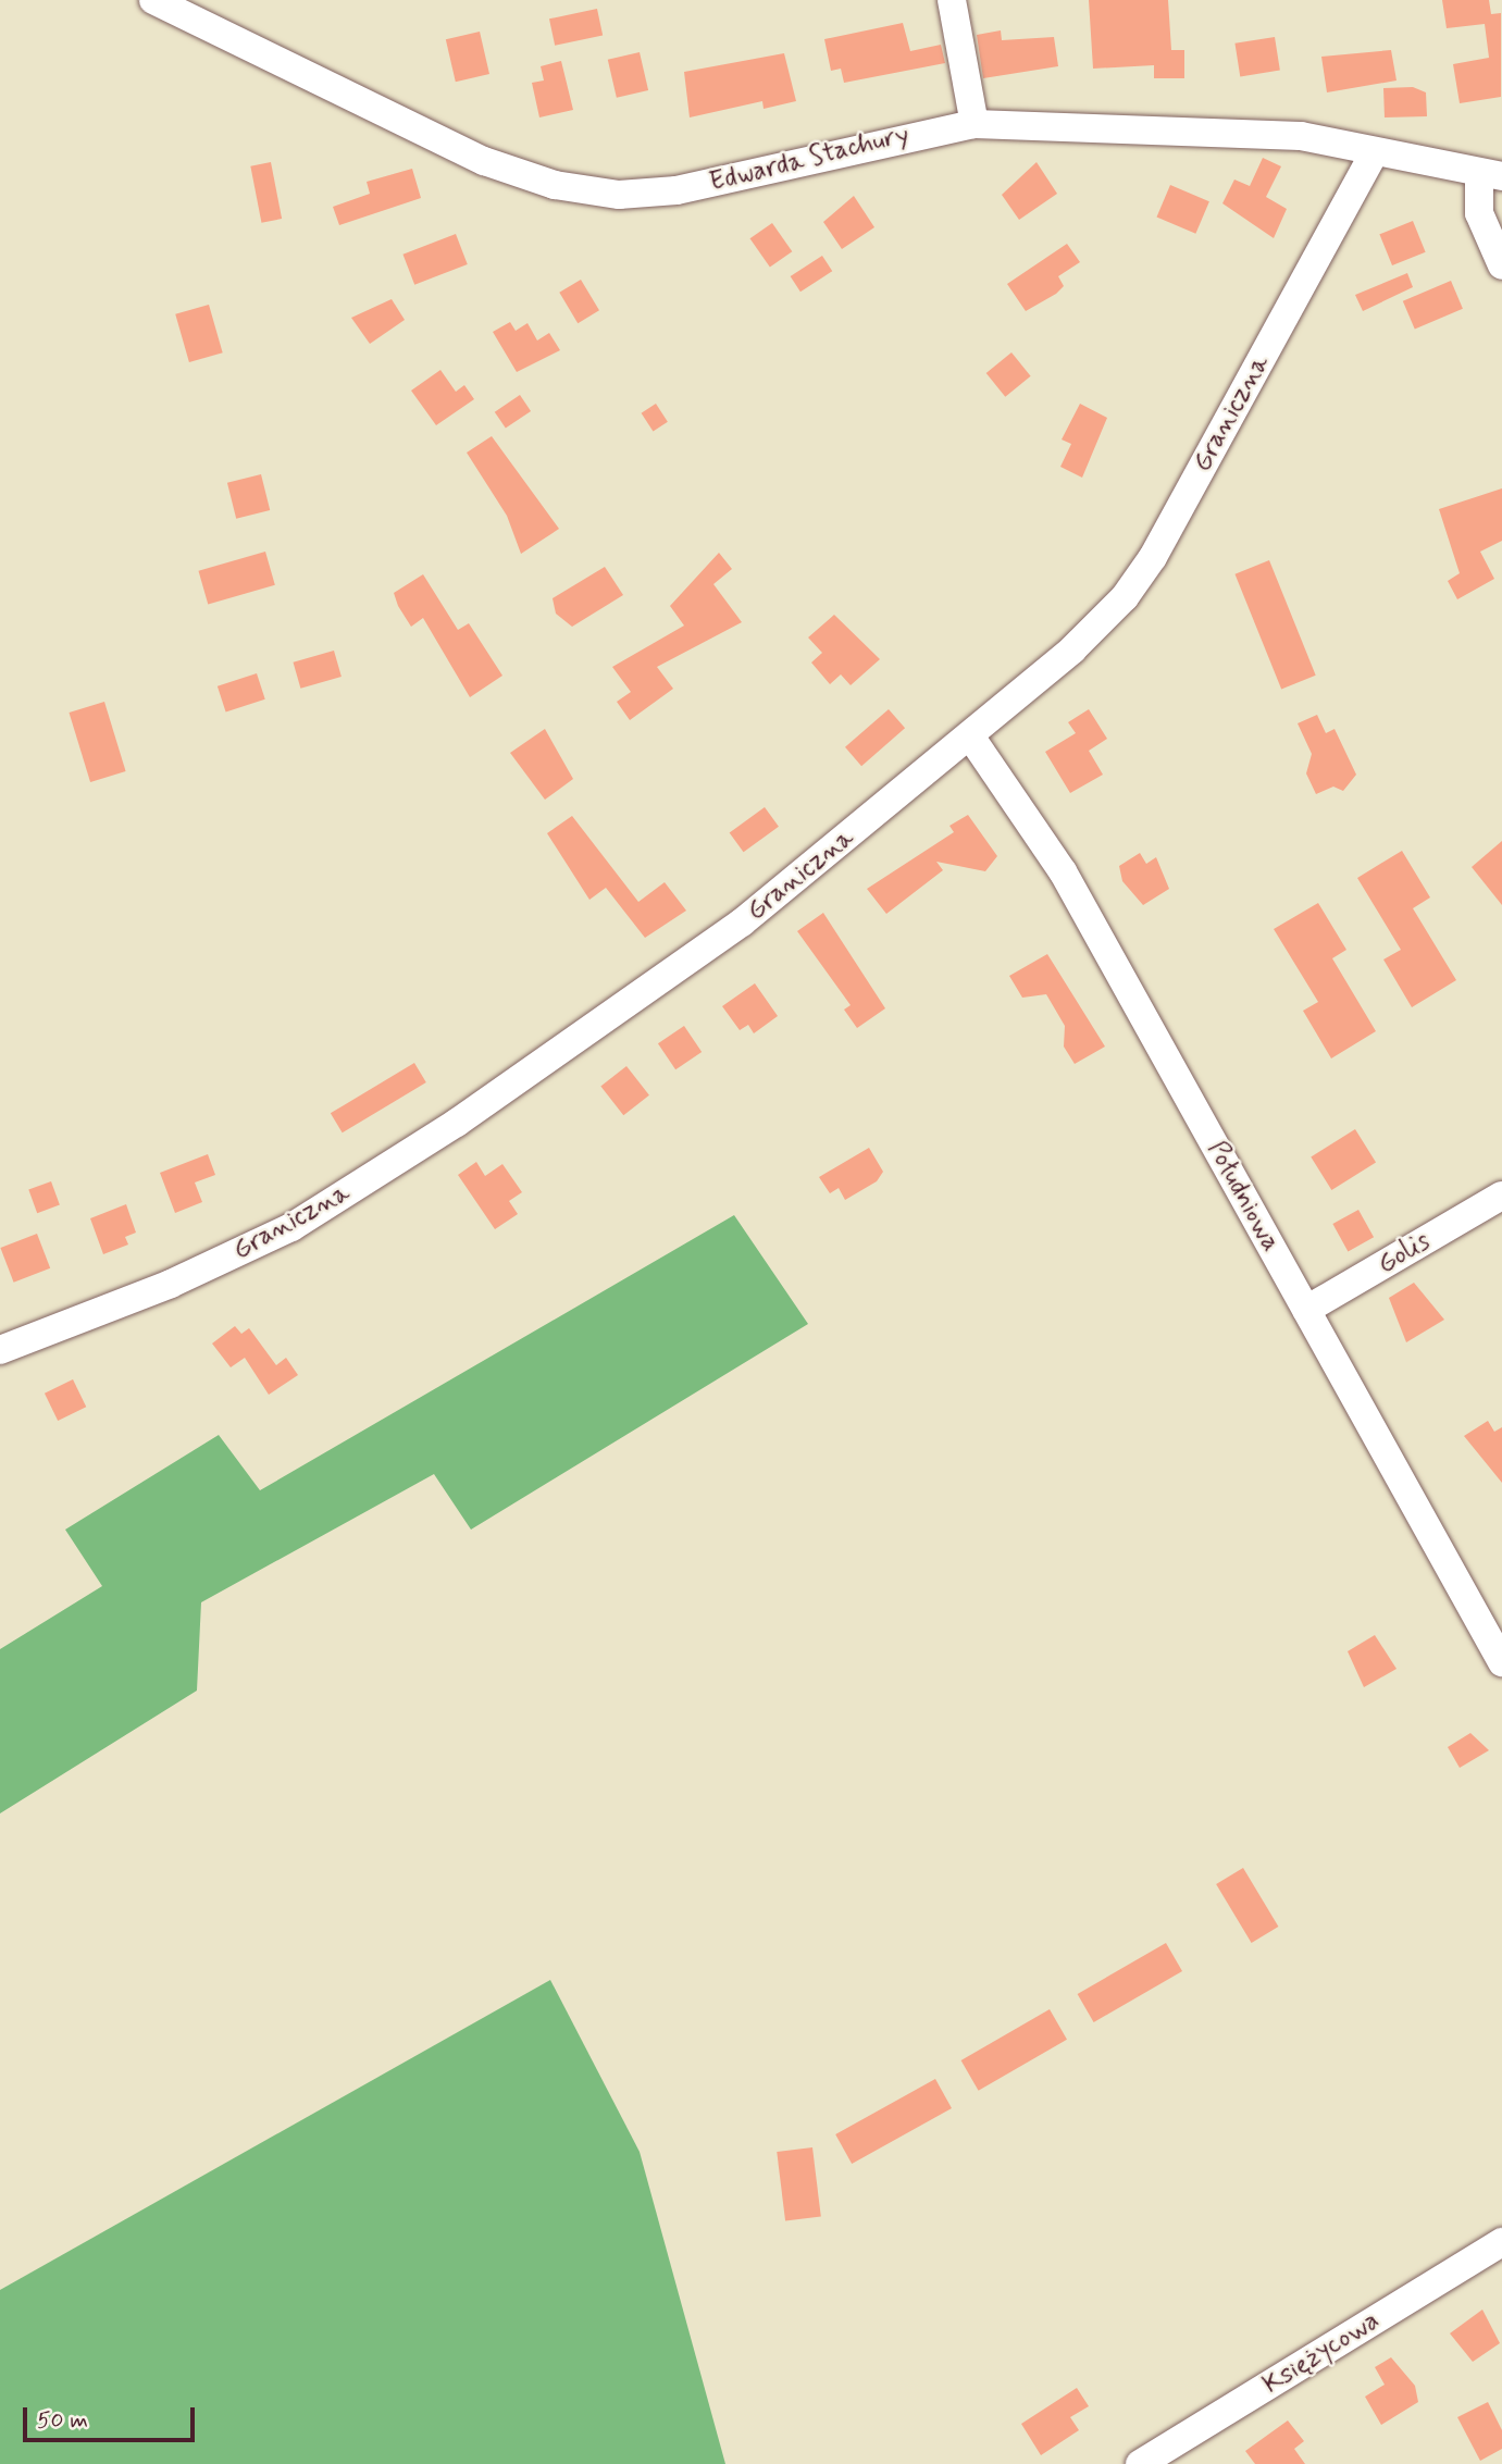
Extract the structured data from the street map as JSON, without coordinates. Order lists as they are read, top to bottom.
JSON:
{
  "streets": {
    "street": [
      "Edwarda Stachury",
      "Graniczna",
      "Południowa",
      "Golis",
      "Księżycowa"
    ]
  },
  "crossings": [
    ["Edwarda Stachury", "Graniczna"],
    ["Graniczna", "Południowa"],
    ["Południowa", "Golis"]
  ],
  "scale_bar": "50 m"
}
